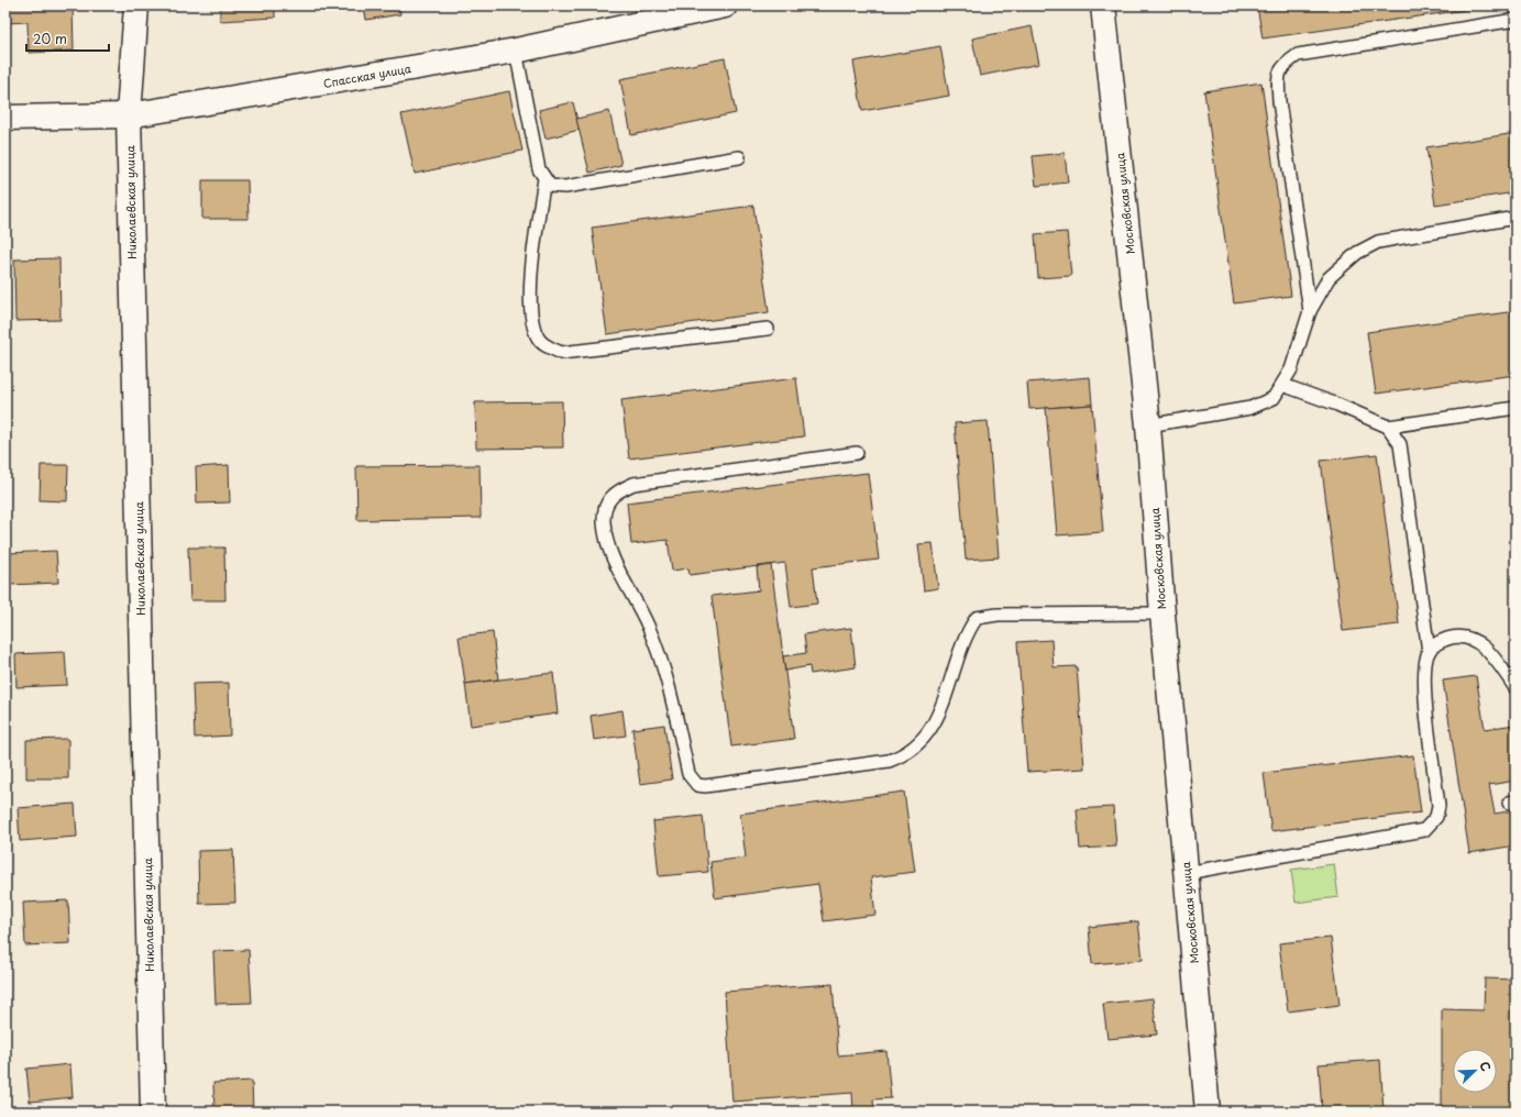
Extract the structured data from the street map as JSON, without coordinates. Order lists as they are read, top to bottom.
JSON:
{
  "streets": {
    "street": ["Спасская улица", "Николаевская улица", "Московская улица"]
  },
  "crossings": [
    ["Спасская улица", "Николаевская улица"]
  ],
  "scale_bar": "20 m",
  "north": "top right"
}
